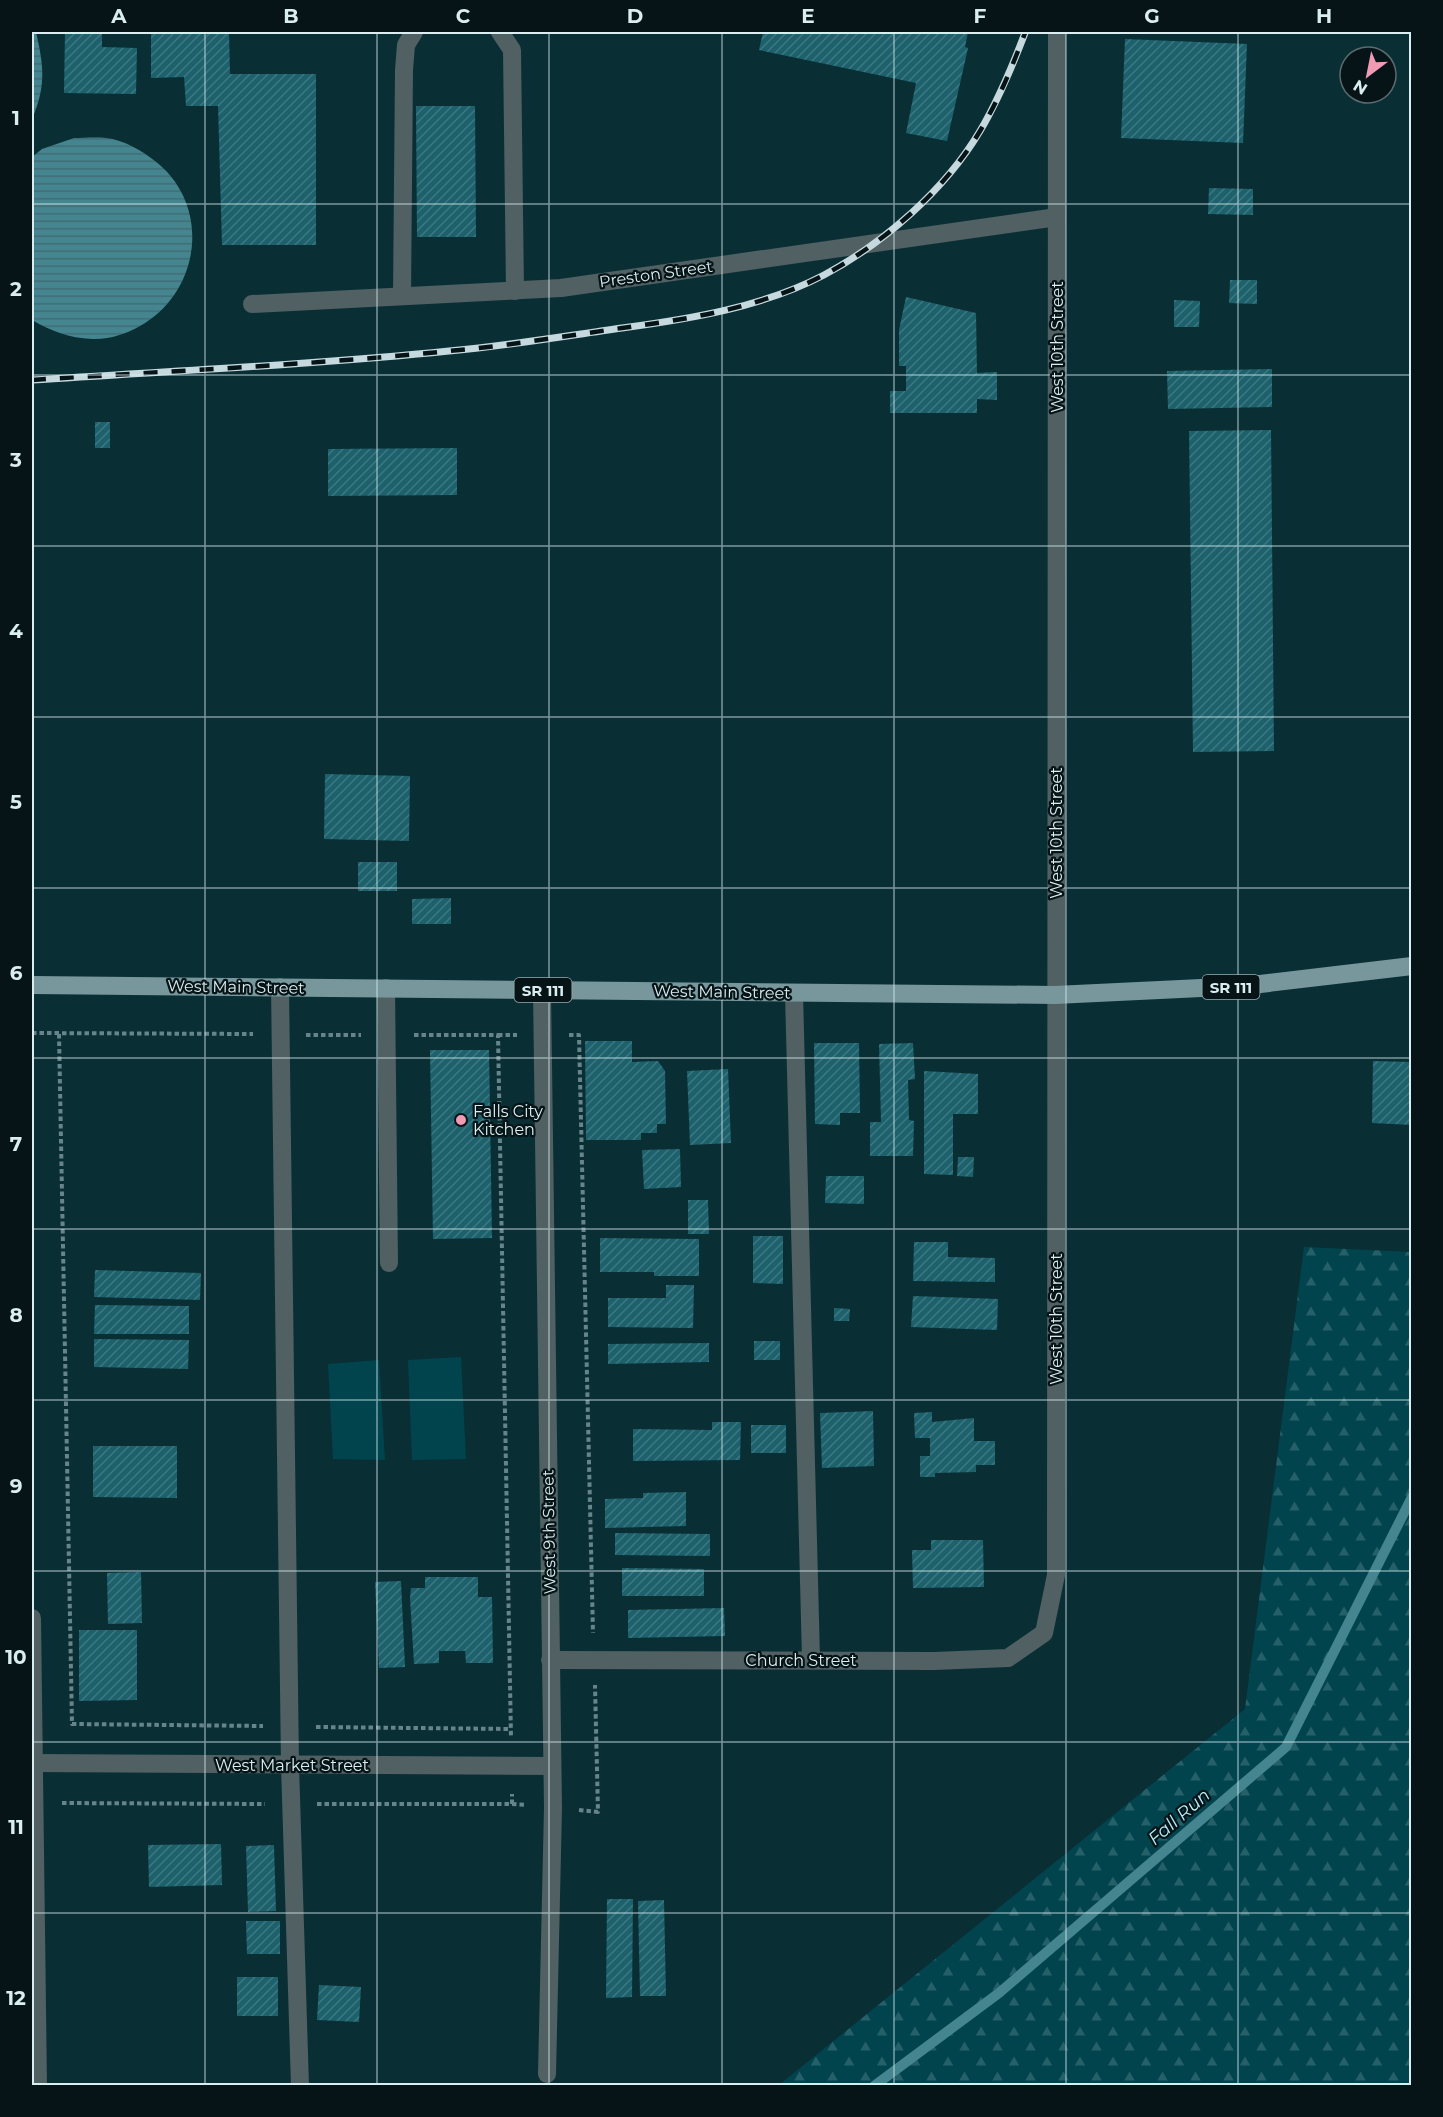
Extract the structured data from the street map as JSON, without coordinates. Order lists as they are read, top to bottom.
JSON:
{
  "streets": {
    "main road": ["West Main Street", "SR 111"],
    "street": [
      "Preston Street",
      "West 10th Street",
      "West 9th Street",
      "Church Street",
      "West Market Street"
    ]
  },
  "crossings": [
    ["Preston Street", "West 10th Street"],
    ["West 10th Street", "West Main Street"],
    ["West 10th Street", "Church Street"],
    ["West Main Street", "West 9th Street"],
    ["West 9th Street", "Church Street"],
    ["West 9th Street", "West Market Street"]
  ],
  "water": ["Fall Run"],
  "places": ["Falls City Kitchen"],
  "north": "bottom left",
  "grid": {
    "columns": [
      "A",
      "B",
      "C",
      "D",
      "E",
      "F",
      "G",
      "H"
    ],
    "rows": [
      "1",
      "2",
      "3",
      "4",
      "5",
      "6",
      "7",
      "8",
      "9",
      "10",
      "11",
      "12"
    ]
  }
}
